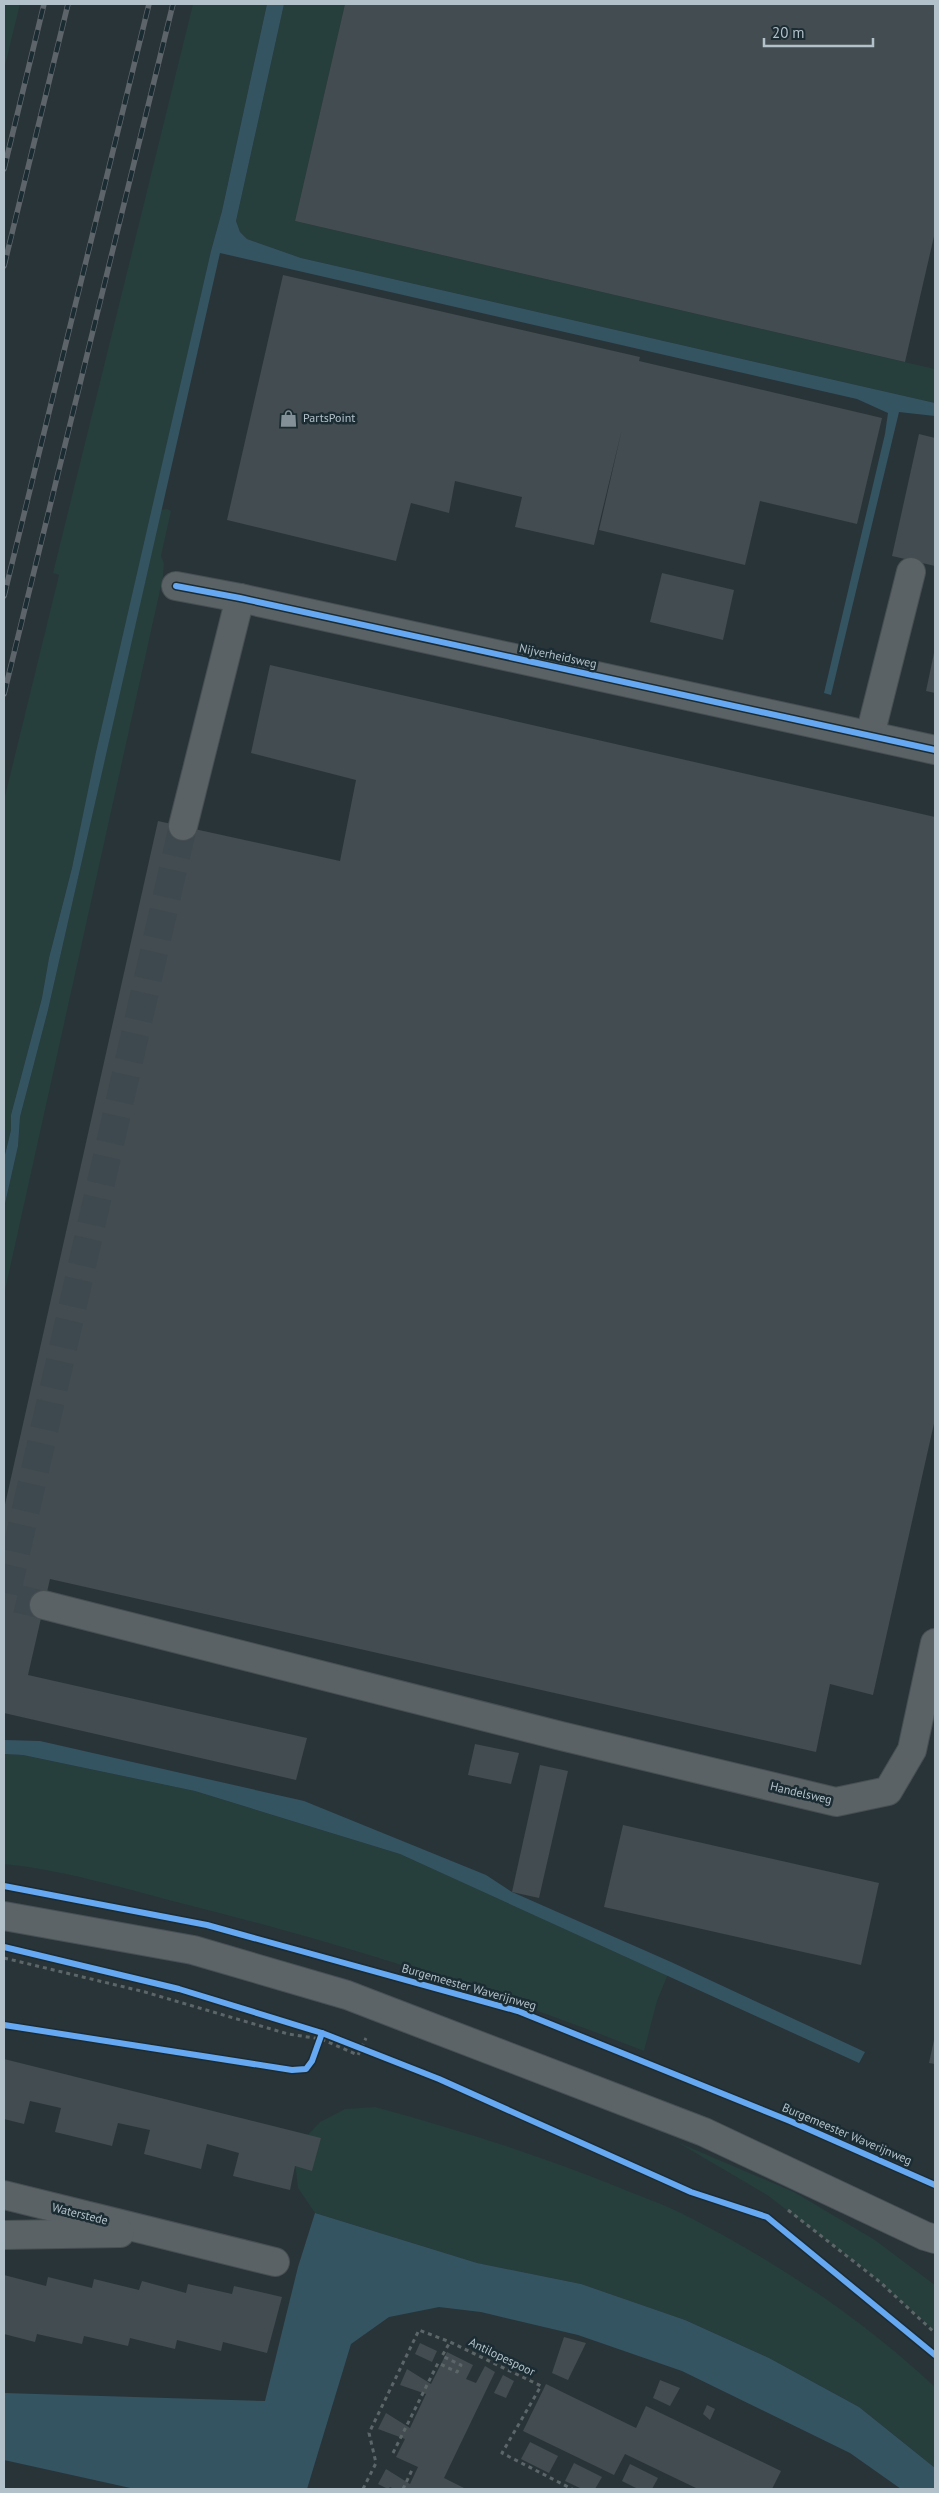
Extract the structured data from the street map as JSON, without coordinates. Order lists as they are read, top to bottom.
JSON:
{
  "streets": {
    "street": ["Nijverheidsweg", "Handelsweg", "Waterstede"],
    "path": ["Antilopespoor"],
    "cycle path": ["Burgemeester Waverijnweg"]
  },
  "places": {
    "shop": ["PartsPoint"]
  },
  "scale_bar": "20 m"
}
